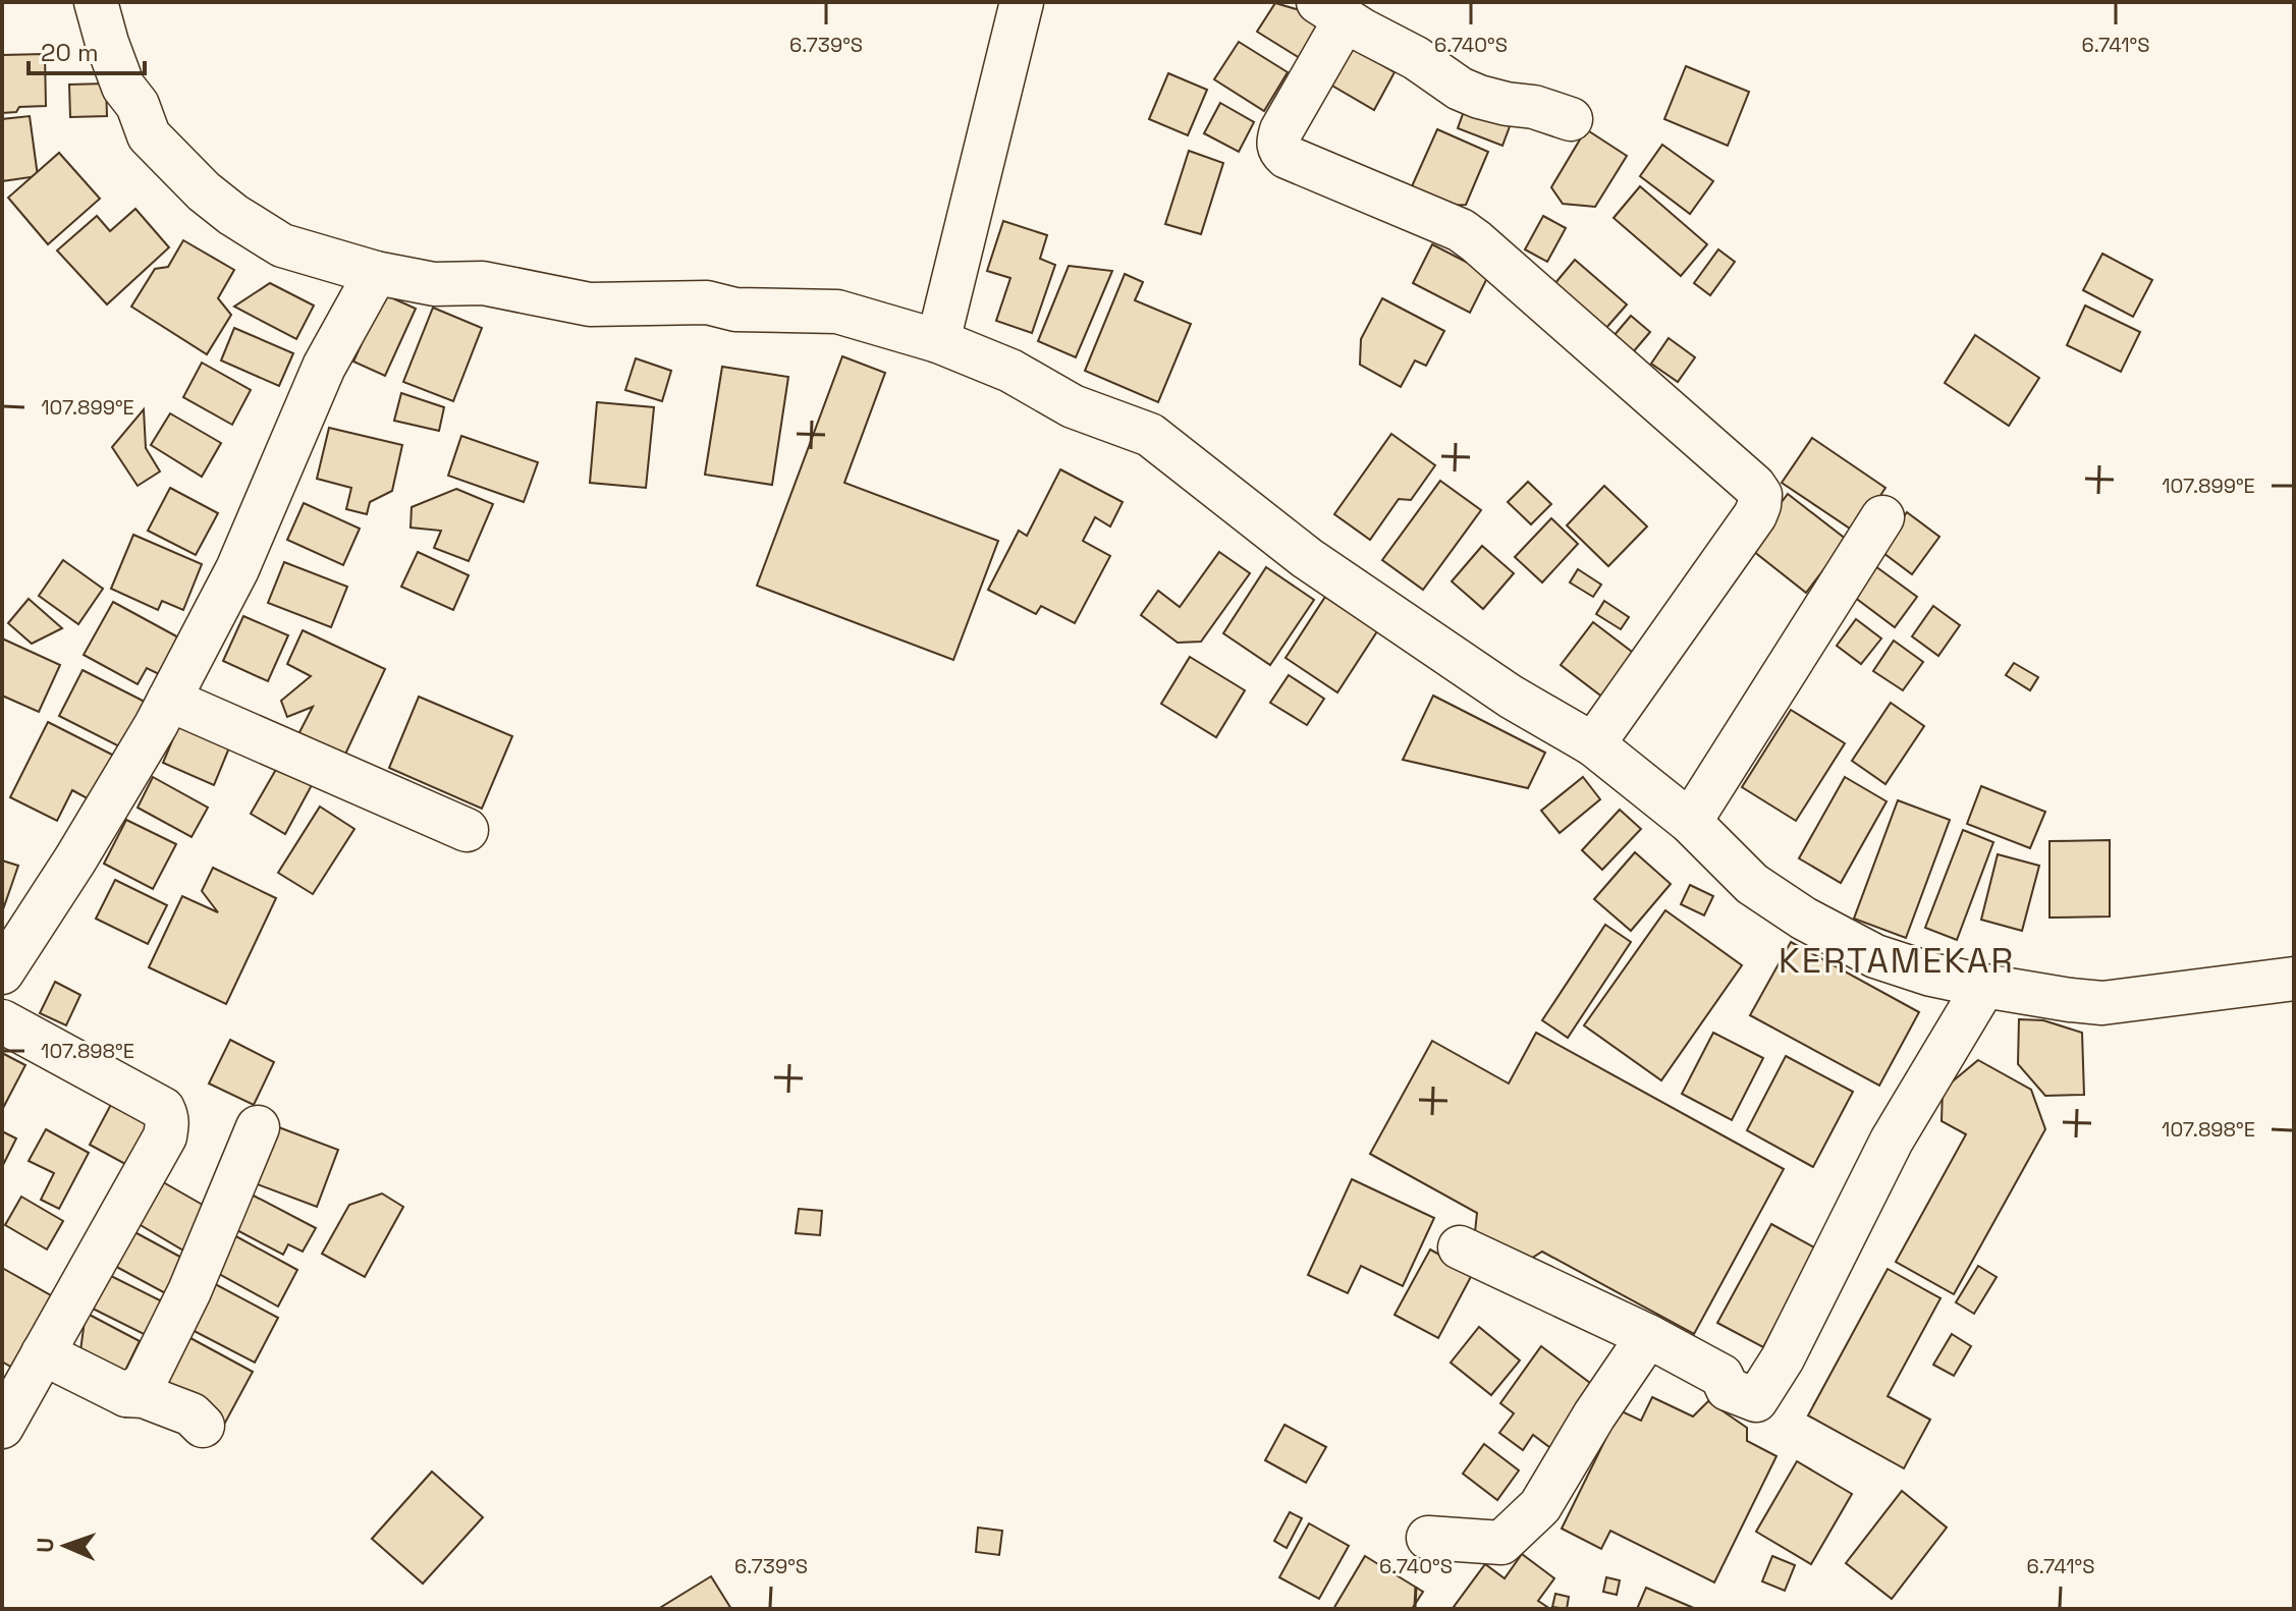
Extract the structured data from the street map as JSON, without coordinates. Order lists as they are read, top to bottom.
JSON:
{
  "districts": ["KERTAMEKAR"],
  "scale_bar": "20 m",
  "north": "left",
  "coordinates": [
    "6.739°S",
    "6.740°S",
    "6.741°S",
    "107.899°E",
    "107.898°E"
  ]
}
